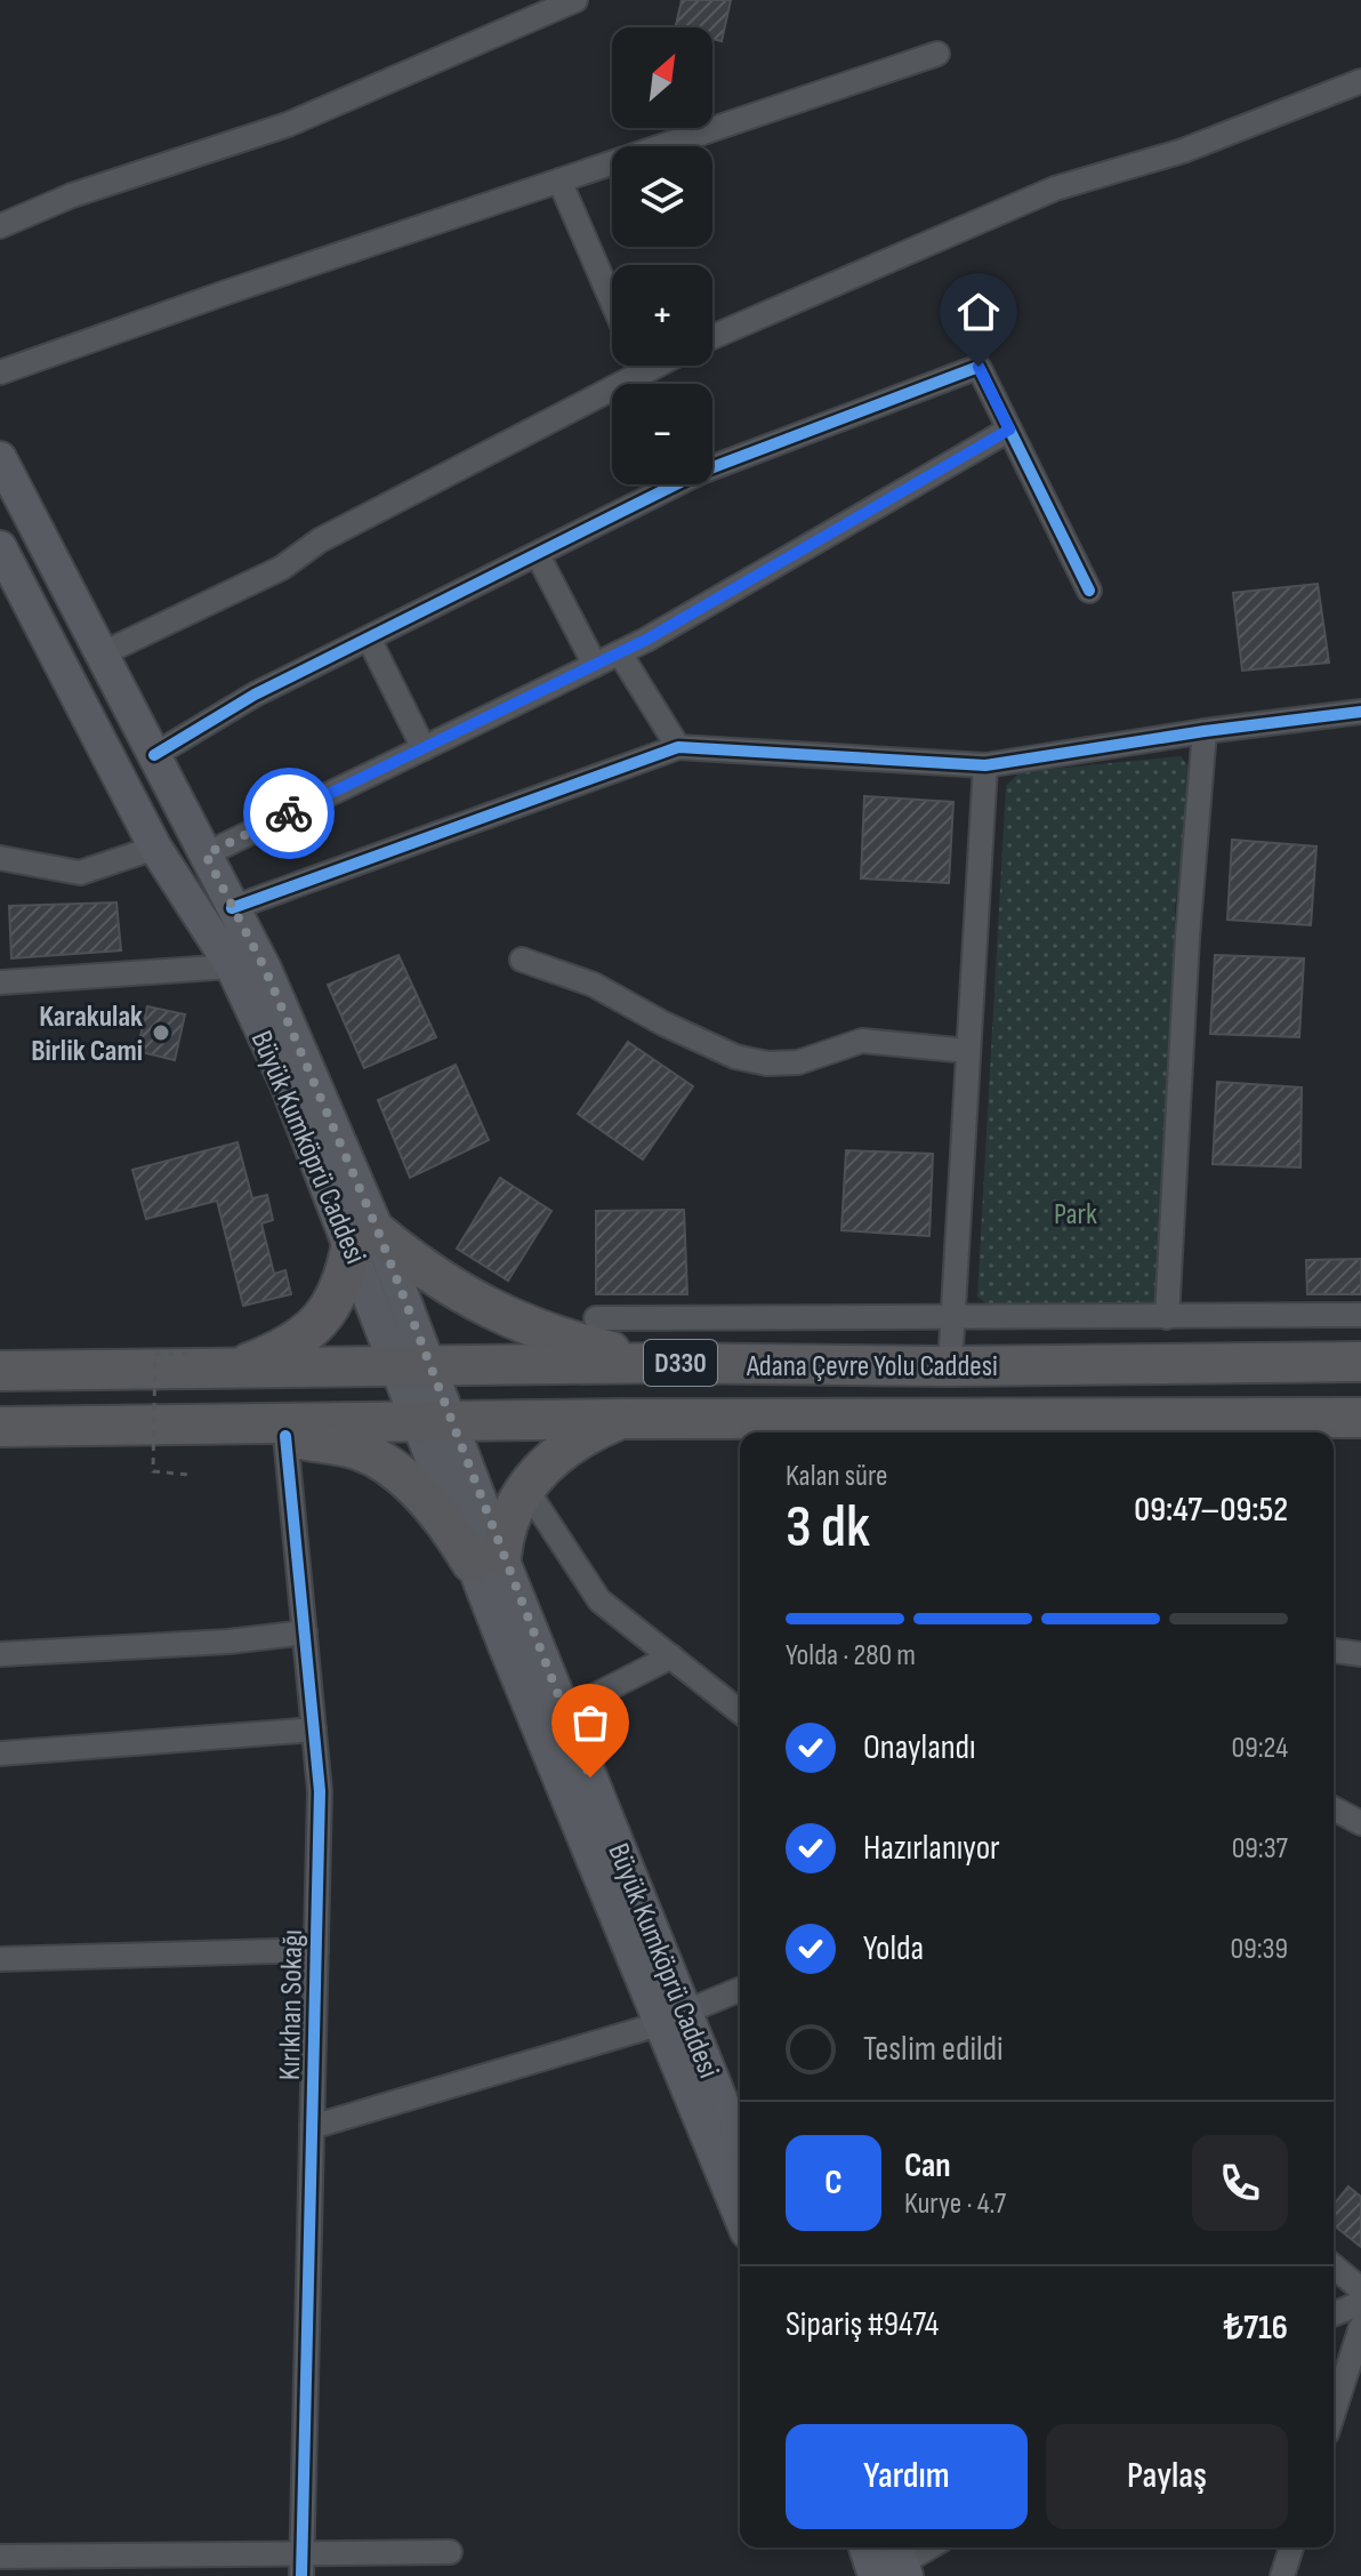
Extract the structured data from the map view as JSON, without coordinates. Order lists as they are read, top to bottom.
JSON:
{
  "streets": {
    "highway": ["D330", "Adana Çevre Yolu Caddesi"],
    "main road": ["Büyük Kumköprü Caddesi"],
    "street": ["Kırıkhan Sokağı"]
  },
  "crossings": [
    ["Büyük Kumköprü Caddesi", "Adana Çevre Yolu Caddesi"]
  ],
  "parks": ["Park"],
  "places": ["Karakulak Birlik Cami"],
  "north": "top right",
  "page": {
    "map_buttons": ["+", "−"],
    "heading": ["3 dk", "Kalan süre", "09:47–09:52"],
    "panel": [
      "Can",
      "Kurye · 4.7",
      "Sipariş #9474",
      "₺716"
    ],
    "bar": "Yolda · 280 m",
    "list": [
      ["Onaylandı", "09:24"],
      ["Hazırlanıyor", "09:37"],
      ["Yolda", "09:39"],
      "Teslim edildi"
    ],
    "round": "C",
    "buttons": ["Yardım", "Paylaş"]
  }
}
